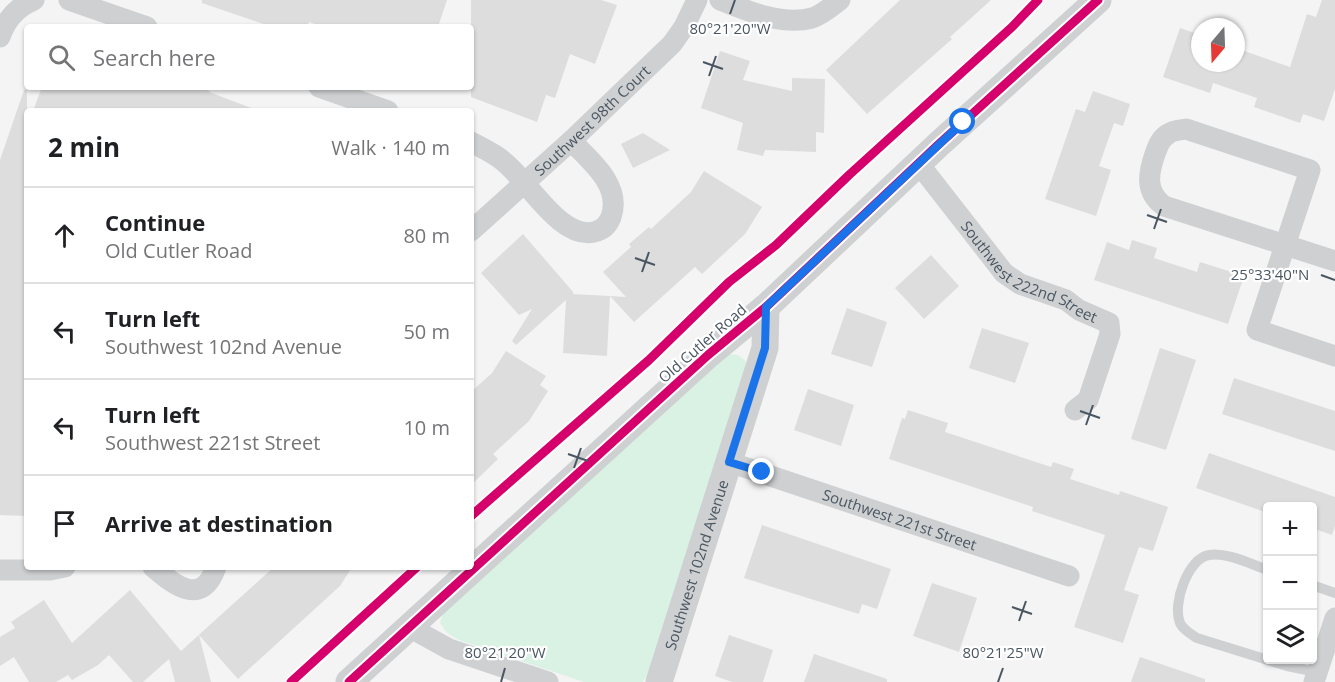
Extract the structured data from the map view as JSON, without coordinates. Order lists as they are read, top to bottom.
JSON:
{
  "streets": {
    "street": [
      "Southwest 98th Court",
      "Southwest 222nd Street",
      "Old Cutler Road",
      "Southwest 221st Street",
      "Southwest 102nd Avenue"
    ]
  },
  "crossings": [
    ["Southwest 222nd Street", "Old Cutler Road"],
    ["Old Cutler Road", "Southwest 102nd Avenue"],
    ["Southwest 221st Street", "Southwest 102nd Avenue"]
  ],
  "north": "bottom",
  "page": {
    "search": "Search here",
    "heading": ["2 min", "Walk · 140 m"],
    "list": [
      ["Continue", "Old Cutler Road", "80 m"],
      ["Turn left", "Southwest 102nd Avenue", "50 m"],
      ["Turn left", "Southwest 221st Street", "10 m"],
      "Arrive at destination"
    ],
    "map_buttons": ["+", "−"]
  },
  "coordinates": ["80°21'20\"W", "25°33'40\"N", "80°21'25\"W"]
}
